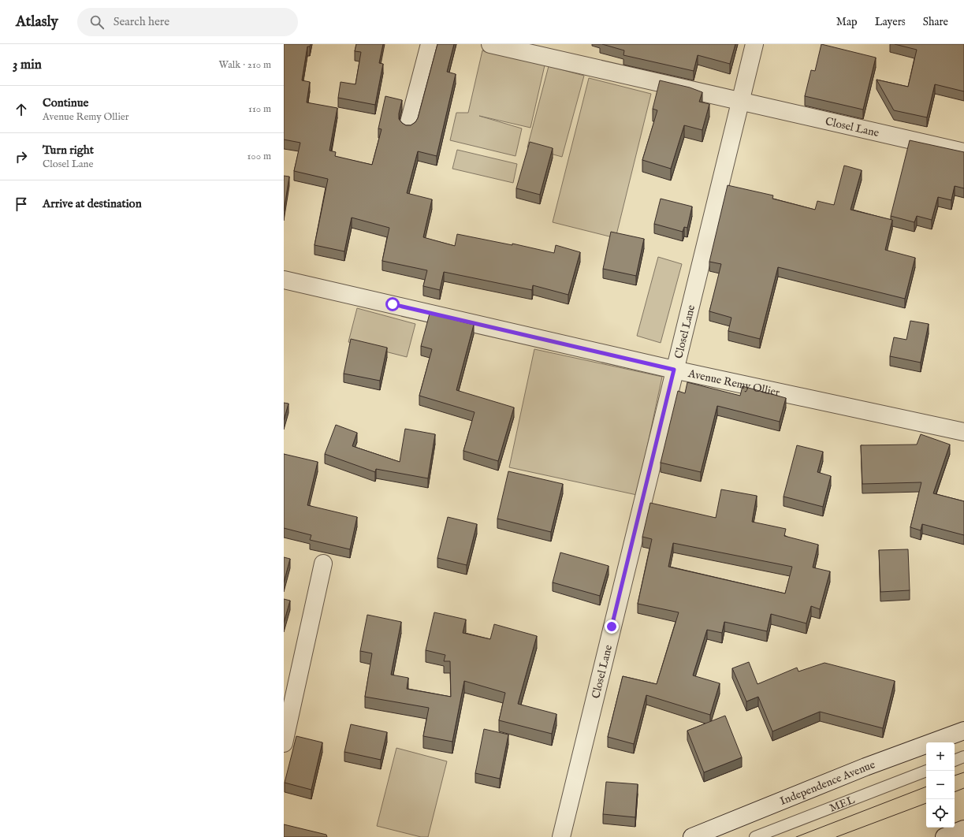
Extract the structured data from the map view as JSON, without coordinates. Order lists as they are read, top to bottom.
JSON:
{
  "streets": {
    "street": ["Closel Lane", "Avenue Remy Ollier", "Independence Avenue"],
    "lane": ["MEL"]
  },
  "crossings": [
    ["Closel Lane", "Avenue Remy Ollier"]
  ],
  "page": {
    "header": "Atlasly",
    "search": "Search here",
    "nav": ["Map", "Layers", "Share"],
    "heading": ["3 min", "Walk · 210 m"],
    "list": [
      ["Continue", "Avenue Remy Ollier", "110 m"],
      ["Turn right", "Closel Lane", "100 m"],
      "Arrive at destination"
    ],
    "map_buttons": ["+", "−"]
  }
}
